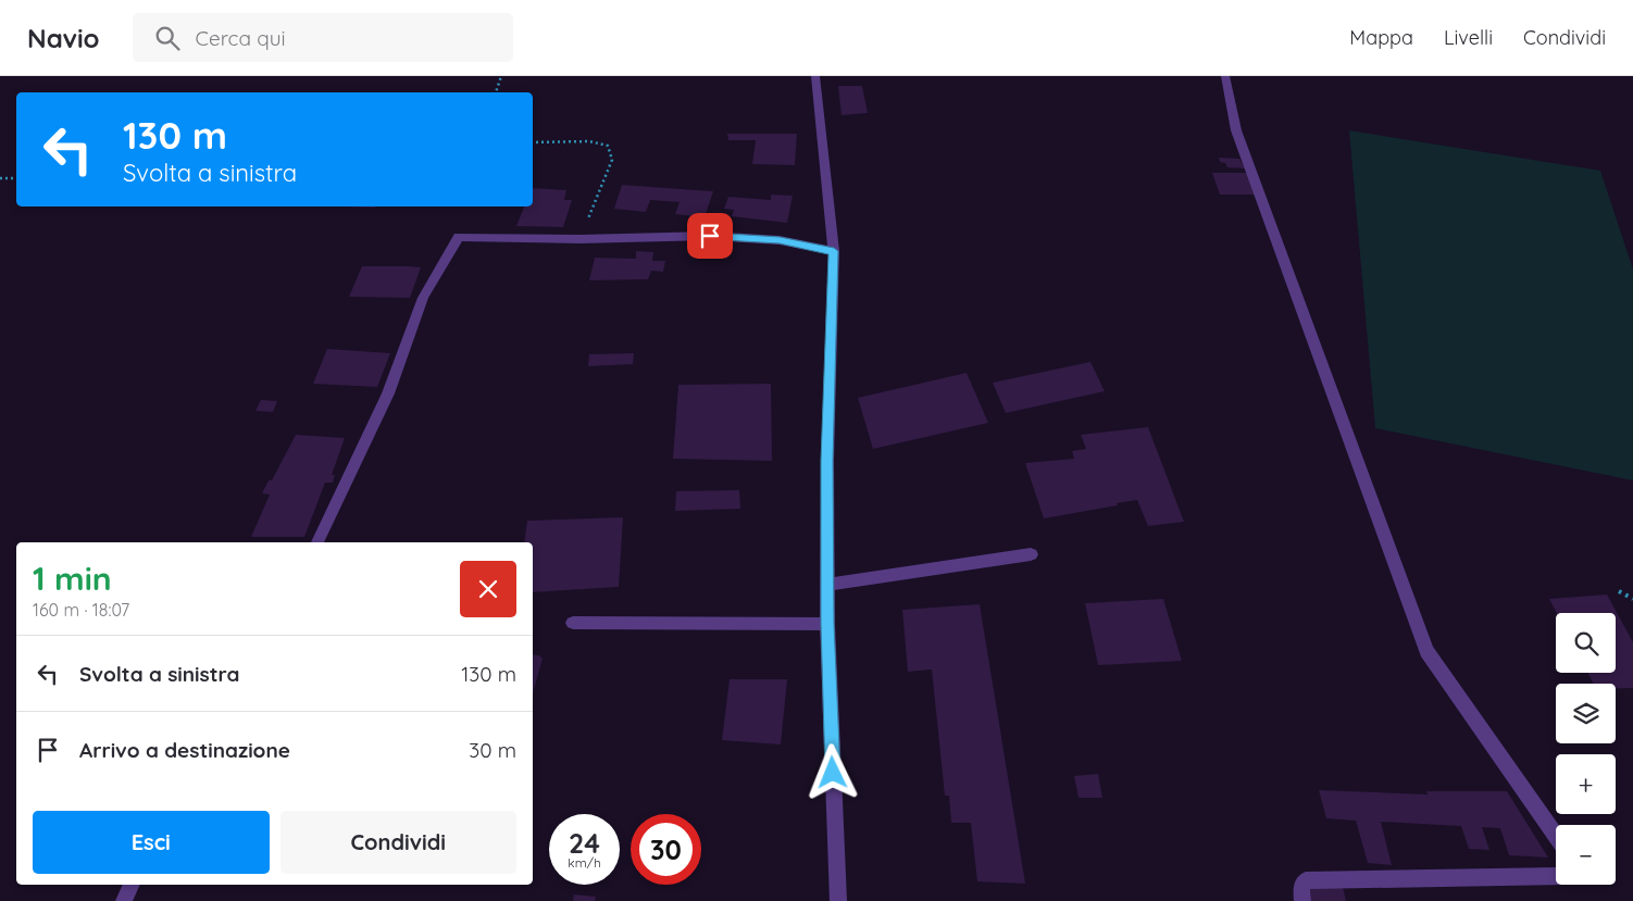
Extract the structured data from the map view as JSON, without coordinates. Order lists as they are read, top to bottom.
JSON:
{
  "page": {
    "header": "Navio",
    "search": "Cerca qui",
    "nav": ["Mappa", "Livelli", "Condividi"],
    "turn": ["130 m", "Svolta a sinistra"],
    "heading": ["1 min", "160 m · 18:07"],
    "map_buttons": ["+", "−"],
    "list": [
      {
        "name": "Svolta a sinistra",
        "value": "130 m"
      },
      {
        "name": "Arrivo a destinazione",
        "value": "30 m"
      }
    ],
    "buttons": ["Esci", "Condividi"],
    "speed": "24 km/h",
    "limit": "30"
  }
}
